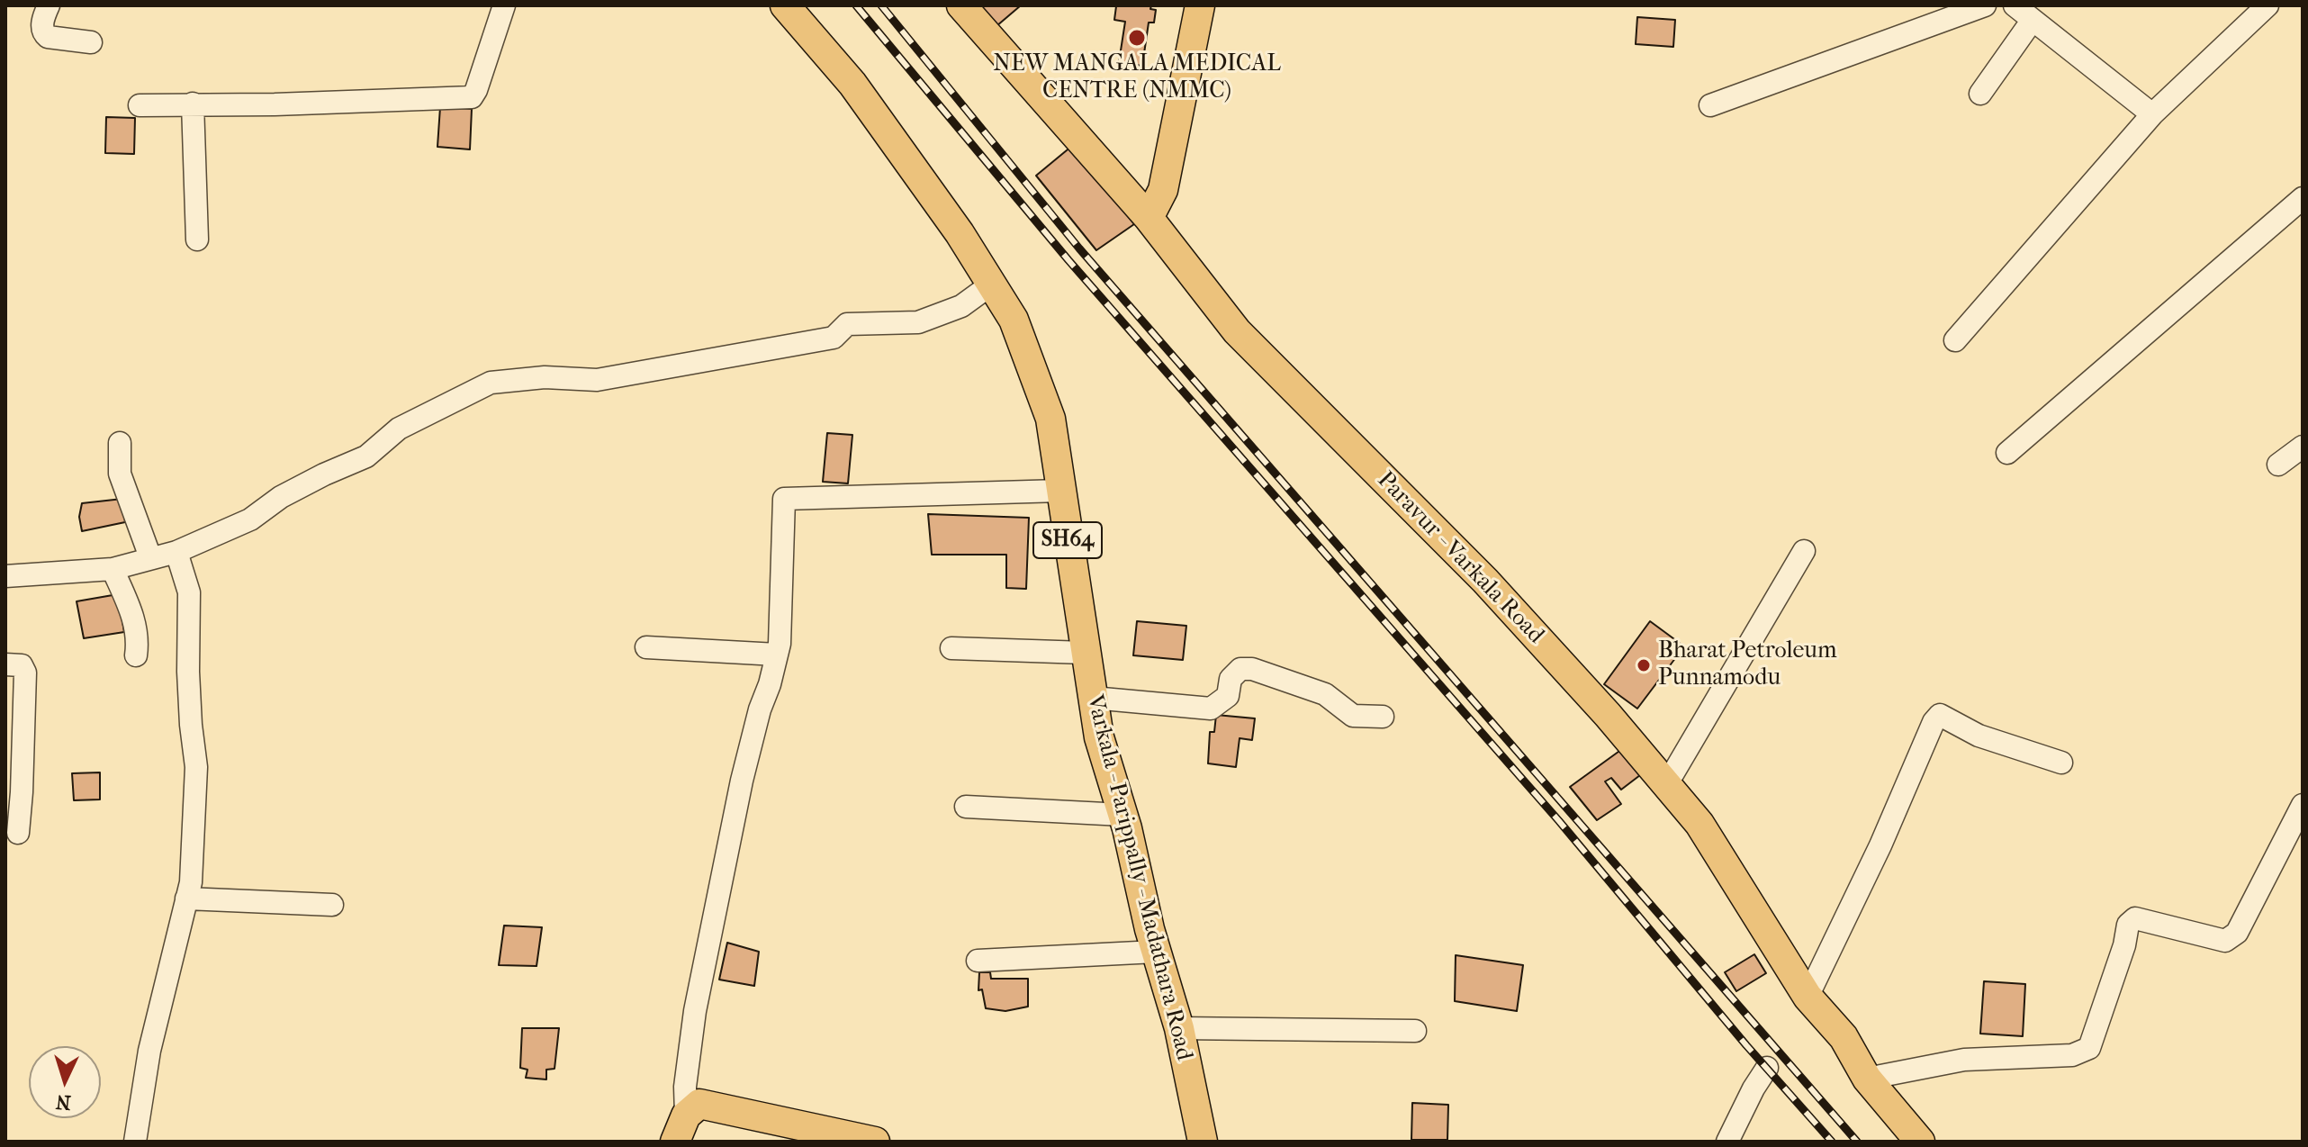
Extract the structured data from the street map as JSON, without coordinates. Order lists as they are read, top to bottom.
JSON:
{
  "streets": {
    "main road": ["SH64", "Paravur - Varkala Road", "Varkala - Parippally - Madathara Road"]
  },
  "places": ["NEW MANGALA MEDICAL CENTRE (NMMC)", "Bharat Petroleum Punnamodu"],
  "north": "bottom"
}
